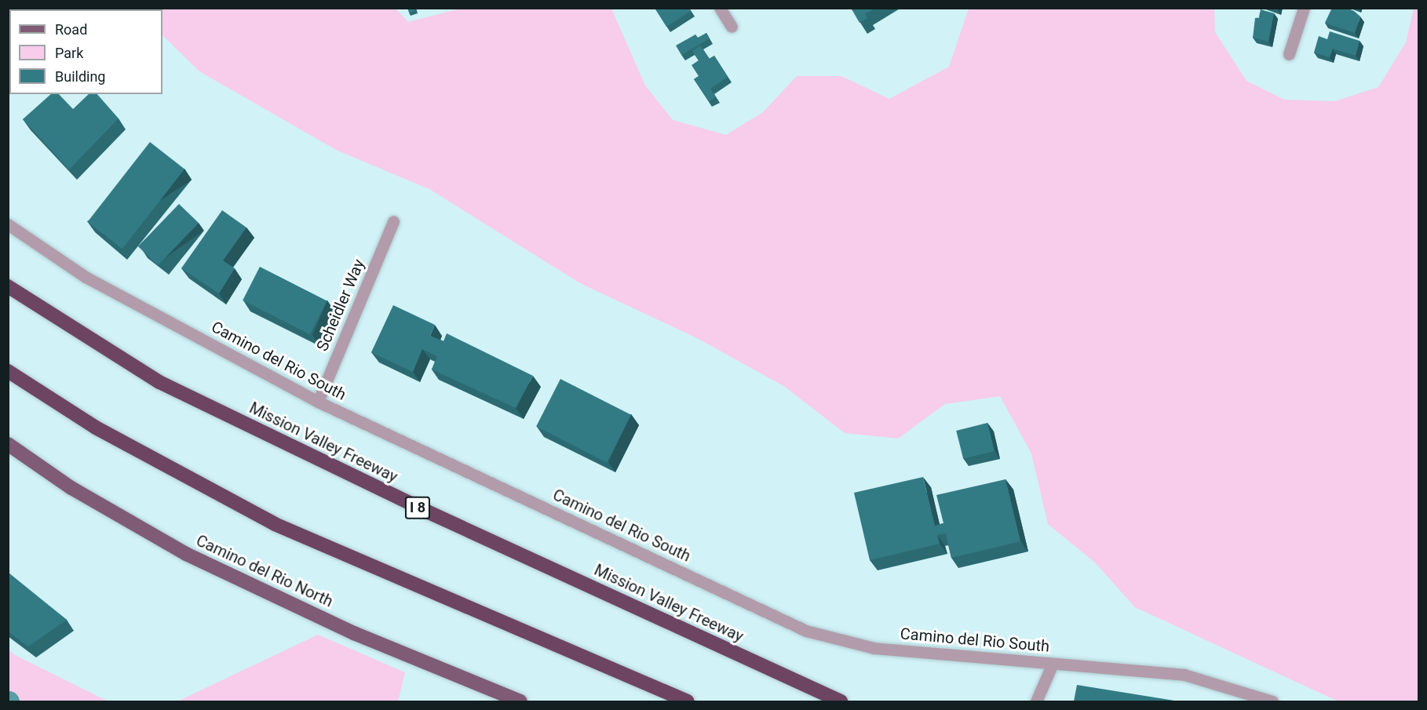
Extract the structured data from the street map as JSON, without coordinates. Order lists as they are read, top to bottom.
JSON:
{
  "streets": {
    "highway": ["Mission Valley Freeway", "I 8"],
    "main road": ["Camino del Rio North"],
    "street": ["Scheidler Way", "Camino del Rio South"]
  },
  "crossings": [
    ["Scheidler Way", "Camino del Rio South"]
  ],
  "legend": ["Road", "Park", "Building"]
}
